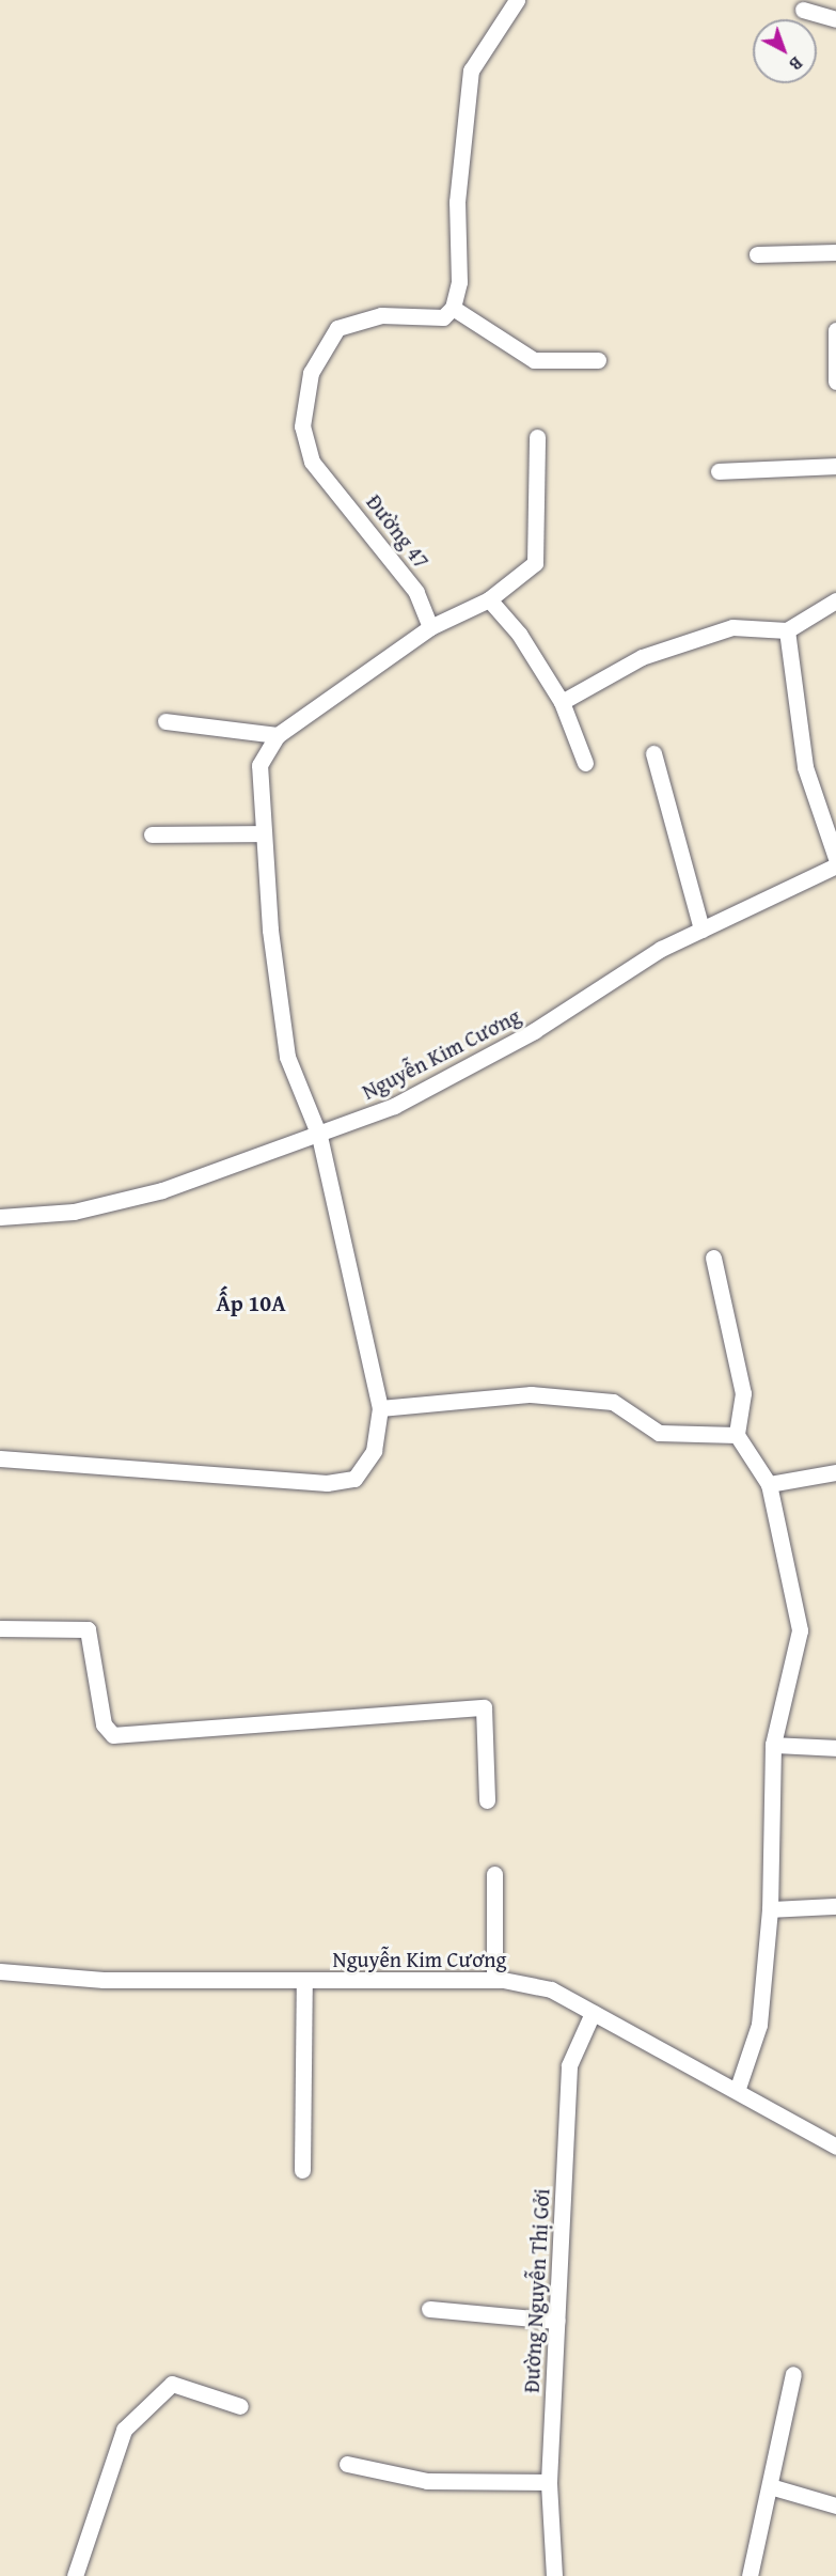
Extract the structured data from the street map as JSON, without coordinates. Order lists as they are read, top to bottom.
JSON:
{
  "streets": {
    "street": ["Đường 47", "Nguyễn Kim Cương", "Đường Nguyễn Thị Gởi"]
  },
  "crossings": [
    ["Nguyễn Kim Cương", "Đường Nguyễn Thị Gởi"]
  ],
  "districts": ["Ấp 10A"],
  "north": "bottom right"
}
